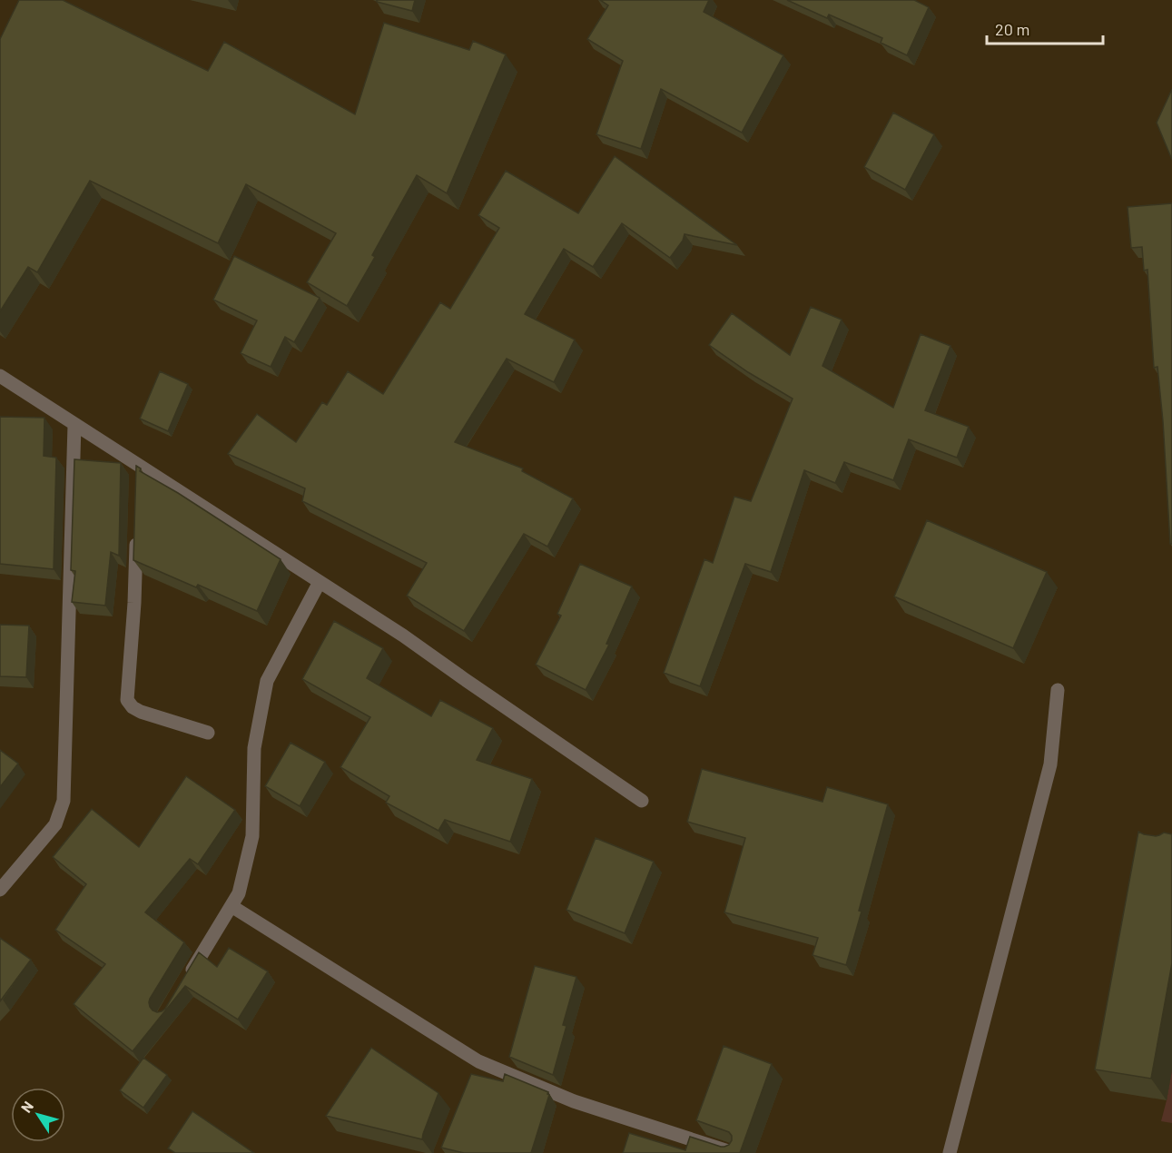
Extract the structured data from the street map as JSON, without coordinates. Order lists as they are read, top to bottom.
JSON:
{
  "scale_bar": "20 m",
  "north": "top left"
}
